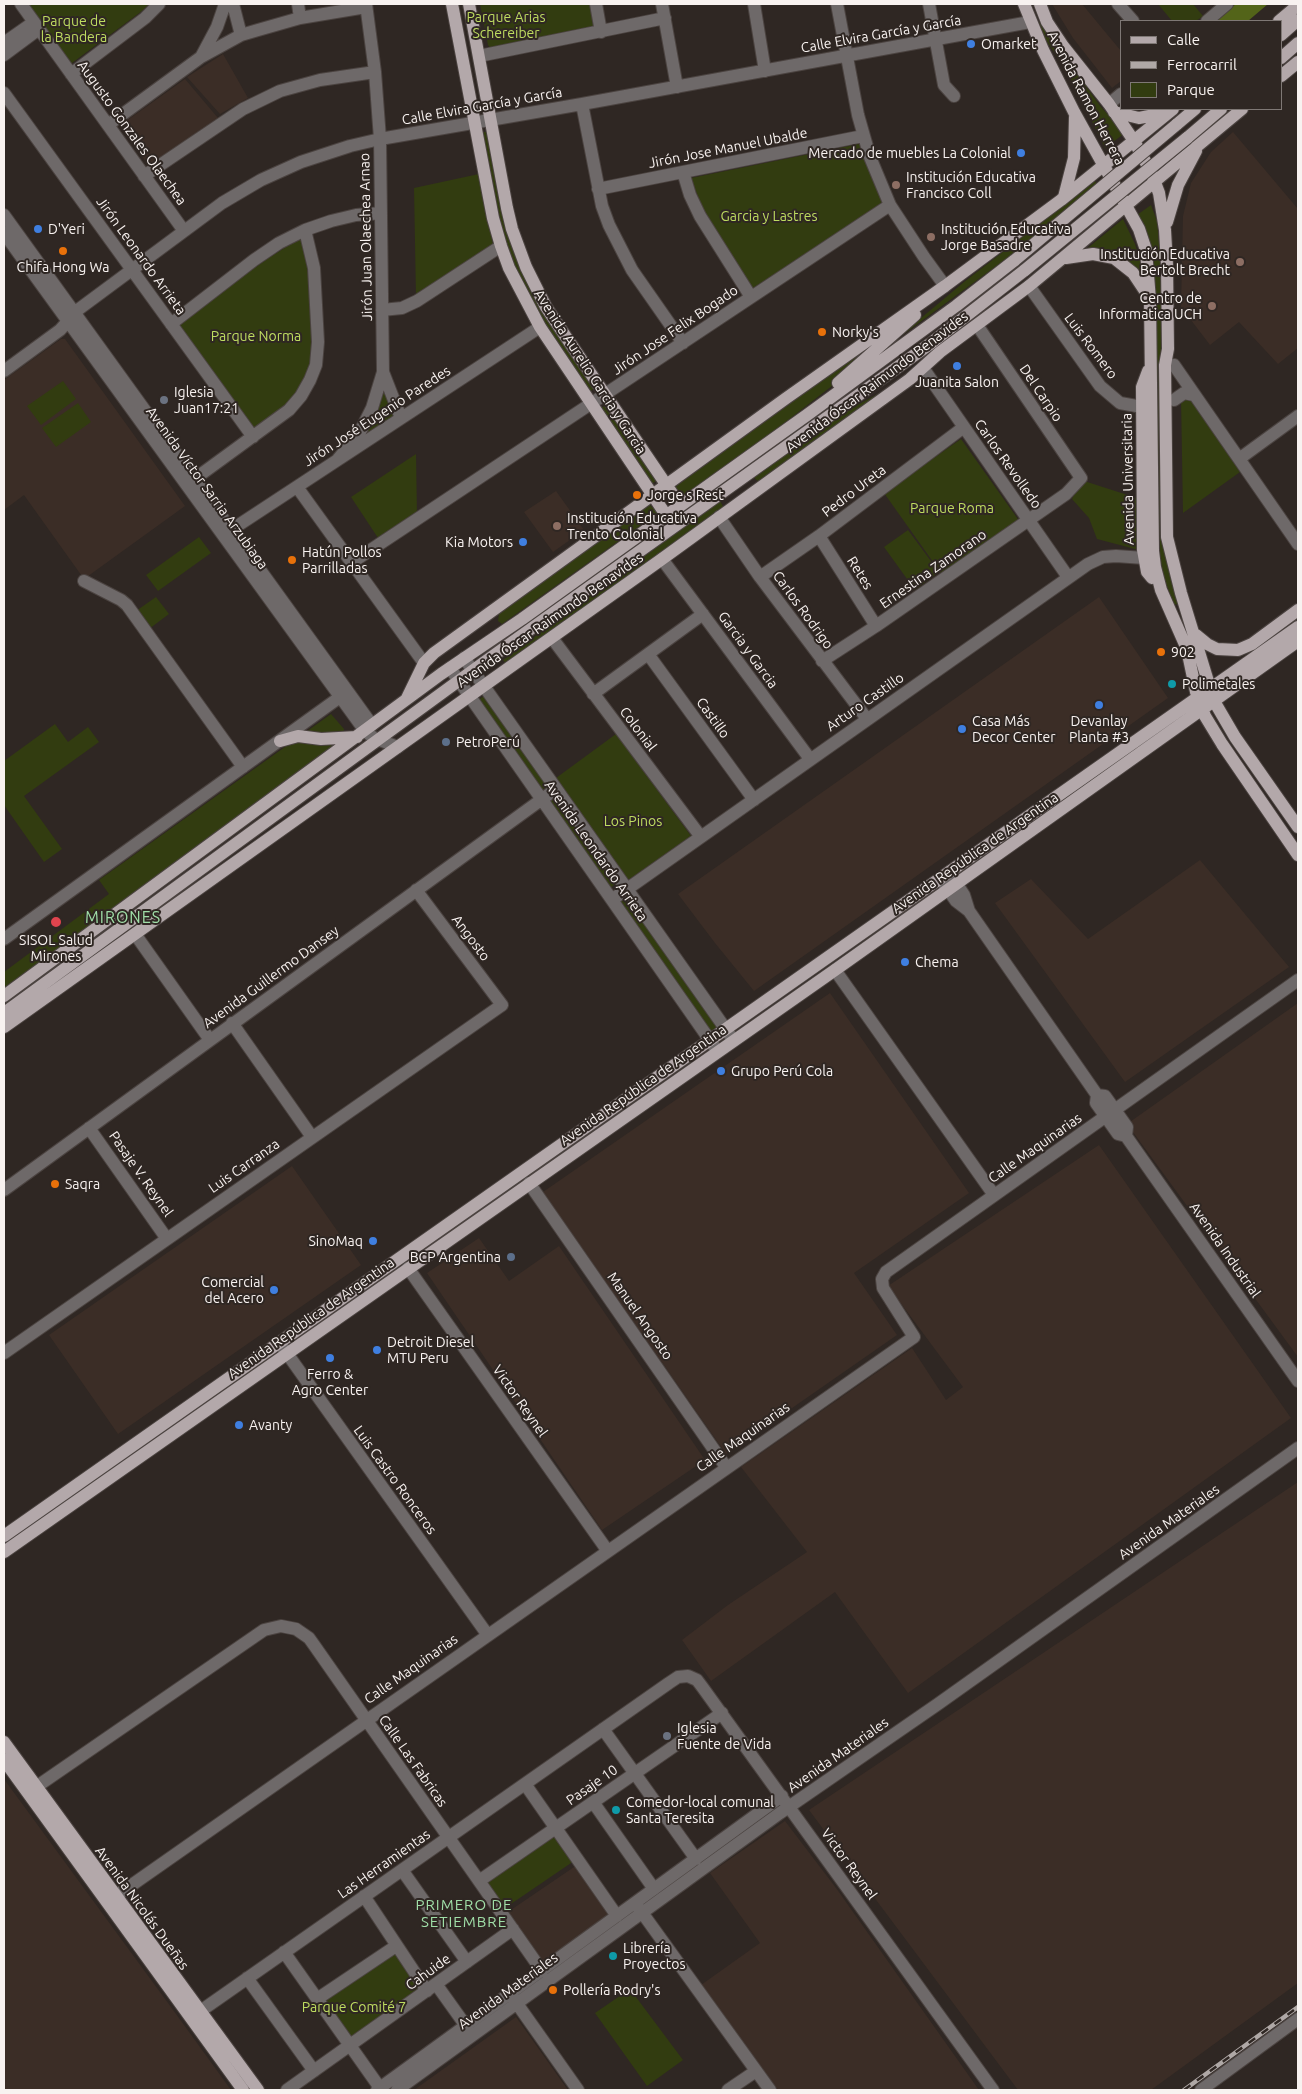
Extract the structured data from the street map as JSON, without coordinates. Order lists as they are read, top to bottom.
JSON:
{
  "streets": {
    "main road": [
      "Avenida Ramon Herrera",
      "Avenida Aurelio Garcia y Garcia",
      "Avenida Óscar Raimundo Benavides",
      "Avenida Universitaria",
      "Avenida República de Argentina",
      "Avenida Nicolás Dueñas"
    ],
    "street": [
      "Calle Elvira García y García",
      "Augusto Gonzales Olaechea",
      "Jirón Jose Manuel Ubalde",
      "Jirón Juan Olaechea Arnao",
      "Jirón Leonardo Arrieta",
      "Jirón Jose Felix Bogado",
      "Luis Romero",
      "Del Carpio",
      "Jirón José Eugenio Paredes",
      "Carlos Revolledo",
      "Avenida Víctor Sarria Arzubiaga",
      "Pedro Ureta",
      "Ernestina Zamorano",
      "Retes",
      "Carlos Rodrigo",
      "Garcia y Garcia",
      "Arturo Castillo",
      "Castillo",
      "Colonial",
      "Avenida Leondardo Arrieta",
      "Angosto",
      "Avenida Guillermo Dansey",
      "Calle Maquinarias",
      "Luis Carranza",
      "Pasaje V. Reynel",
      "Avenida Industrial",
      "Manuel Angosto",
      "Victor Reynel",
      "Luis Castro Ronceros",
      "Avenida Materiales",
      "Calle Las Fabricas",
      "Pasaje 10",
      "Las Herramientas",
      "Cahuide"
    ]
  },
  "crossings": [
    ["Calle Elvira García y García", "Avenida Ramon Herrera"],
    ["Calle Elvira García y García", "Augusto Gonzales Olaechea"],
    ["Calle Elvira García y García", "Jirón Juan Olaechea Arnao"],
    ["Calle Elvira García y García", "Jirón Leonardo Arrieta"],
    ["Calle Elvira García y García", "Avenida Aurelio Garcia y Garcia"],
    ["Calle Elvira García y García", "Avenida Víctor Sarria Arzubiaga"],
    ["Avenida Ramon Herrera", "Avenida Óscar Raimundo Benavides"],
    ["Avenida Ramon Herrera", "Avenida Universitaria"],
    ["Jirón Juan Olaechea Arnao", "Jirón José Eugenio Paredes"],
    ["Jirón Jose Felix Bogado", "Avenida Aurelio Garcia y Garcia"],
    ["Luis Romero", "Avenida Óscar Raimundo Benavides"],
    ["Luis Romero", "Avenida Universitaria"],
    ["Avenida Aurelio Garcia y Garcia", "Avenida Óscar Raimundo Benavides"],
    ["Avenida Aurelio Garcia y Garcia", "Jirón José Eugenio Paredes"],
    ["Avenida Óscar Raimundo Benavides", "Del Carpio"],
    ["Avenida Óscar Raimundo Benavides", "Carlos Revolledo"],
    ["Avenida Óscar Raimundo Benavides", "Avenida Universitaria"],
    ["Avenida Óscar Raimundo Benavides", "Avenida Víctor Sarria Arzubiaga"],
    ["Avenida Óscar Raimundo Benavides", "Carlos Rodrigo"],
    ["Avenida Óscar Raimundo Benavides", "Garcia y Garcia"],
    ["Avenida Óscar Raimundo Benavides", "Colonial"],
    ["Avenida Óscar Raimundo Benavides", "Avenida Leondardo Arrieta"],
    ["Del Carpio", "Ernestina Zamorano"],
    ["Jirón José Eugenio Paredes", "Avenida Víctor Sarria Arzubiaga"],
    ["Carlos Revolledo", "Pedro Ureta"],
    ["Carlos Revolledo", "Ernestina Zamorano"],
    ["Carlos Revolledo", "Arturo Castillo"],
    ["Avenida Universitaria", "Arturo Castillo"],
    ["Avenida Universitaria", "Avenida República de Argentina"],
    ["Pedro Ureta", "Retes"],
    ["Pedro Ureta", "Carlos Rodrigo"],
    ["Ernestina Zamorano", "Retes"],
    ["Ernestina Zamorano", "Carlos Rodrigo"],
    ["Carlos Rodrigo", "Arturo Castillo"],
    ["Garcia y Garcia", "Arturo Castillo"],
    ["Arturo Castillo", "Castillo"],
    ["Arturo Castillo", "Colonial"],
    ["Arturo Castillo", "Avenida Leondardo Arrieta"],
    ["Avenida Leondardo Arrieta", "Avenida República de Argentina"],
    ["Avenida Leondardo Arrieta", "Avenida Guillermo Dansey"],
    ["Avenida República de Argentina", "Avenida Industrial"],
    ["Avenida República de Argentina", "Manuel Angosto"],
    ["Avenida República de Argentina", "Victor Reynel"],
    ["Avenida República de Argentina", "Luis Castro Ronceros"],
    ["Angosto", "Avenida Guillermo Dansey"],
    ["Angosto", "Luis Carranza"],
    ["Avenida Guillermo Dansey", "Pasaje V. Reynel"],
    ["Calle Maquinarias", "Avenida Industrial"],
    ["Calle Maquinarias", "Manuel Angosto"],
    ["Calle Maquinarias", "Victor Reynel"],
    ["Calle Maquinarias", "Luis Castro Ronceros"],
    ["Calle Maquinarias", "Calle Las Fabricas"],
    ["Calle Maquinarias", "Avenida Nicolás Dueñas"],
    ["Luis Carranza", "Pasaje V. Reynel"],
    ["Victor Reynel", "Avenida Materiales"],
    ["Victor Reynel", "Pasaje 10"],
    ["Victor Reynel", "Las Herramientas"],
    ["Avenida Materiales", "Calle Las Fabricas"],
    ["Calle Las Fabricas", "Pasaje 10"],
    ["Calle Las Fabricas", "Las Herramientas"],
    ["Calle Las Fabricas", "Avenida Nicolás Dueñas"],
    ["Calle Las Fabricas", "Cahuide"],
    ["Las Herramientas", "Avenida Nicolás Dueñas"]
  ],
  "districts": ["MIRONES", "PRIMERO DE SETIEMBRE"],
  "parks": [
    "Parque Arias Schereiber",
    "Parque de la Bandera",
    "Garcia y Lastres",
    "Parque Norma",
    "Parque Roma",
    "Los Pinos",
    "Parque Comité 7"
  ],
  "places": [
    "Omarket",
    "Mercado de muebles La Colonial",
    "Institución Educativa Francisco Coll",
    "D'Yeri",
    "Institución Educativa Jorge Basadre",
    "Chifa Hong Wa",
    "Institución Educativa Bertolt Brecht",
    "Centro de Informatica UCH",
    "Norky's",
    "Juanita Salon",
    "Iglesia Juan17:21",
    "Jorge s Rest",
    "Institución Educativa Trento Colonial",
    "Kia Motors",
    "Hatún Pollos Parrilladas",
    "902",
    "Polimetales",
    "Devanlay Planta #3",
    "Casa Más Decor Center",
    "PetroPerú",
    "SISOL Salud Mirones",
    "Chema",
    "Grupo Perú Cola",
    "Saqra",
    "SinoMaq",
    "BCP Argentina",
    "Comercial del Acero",
    "Detroit Diesel MTU Peru",
    "Ferro & Agro Center",
    "Avanty",
    "Iglesia Fuente de Vida",
    "Comedor-local comunal Santa Teresita",
    "Librería Proyectos",
    "Pollería Rodry's"
  ],
  "legend": ["Calle", "Ferrocarril", "Parque"]
}
